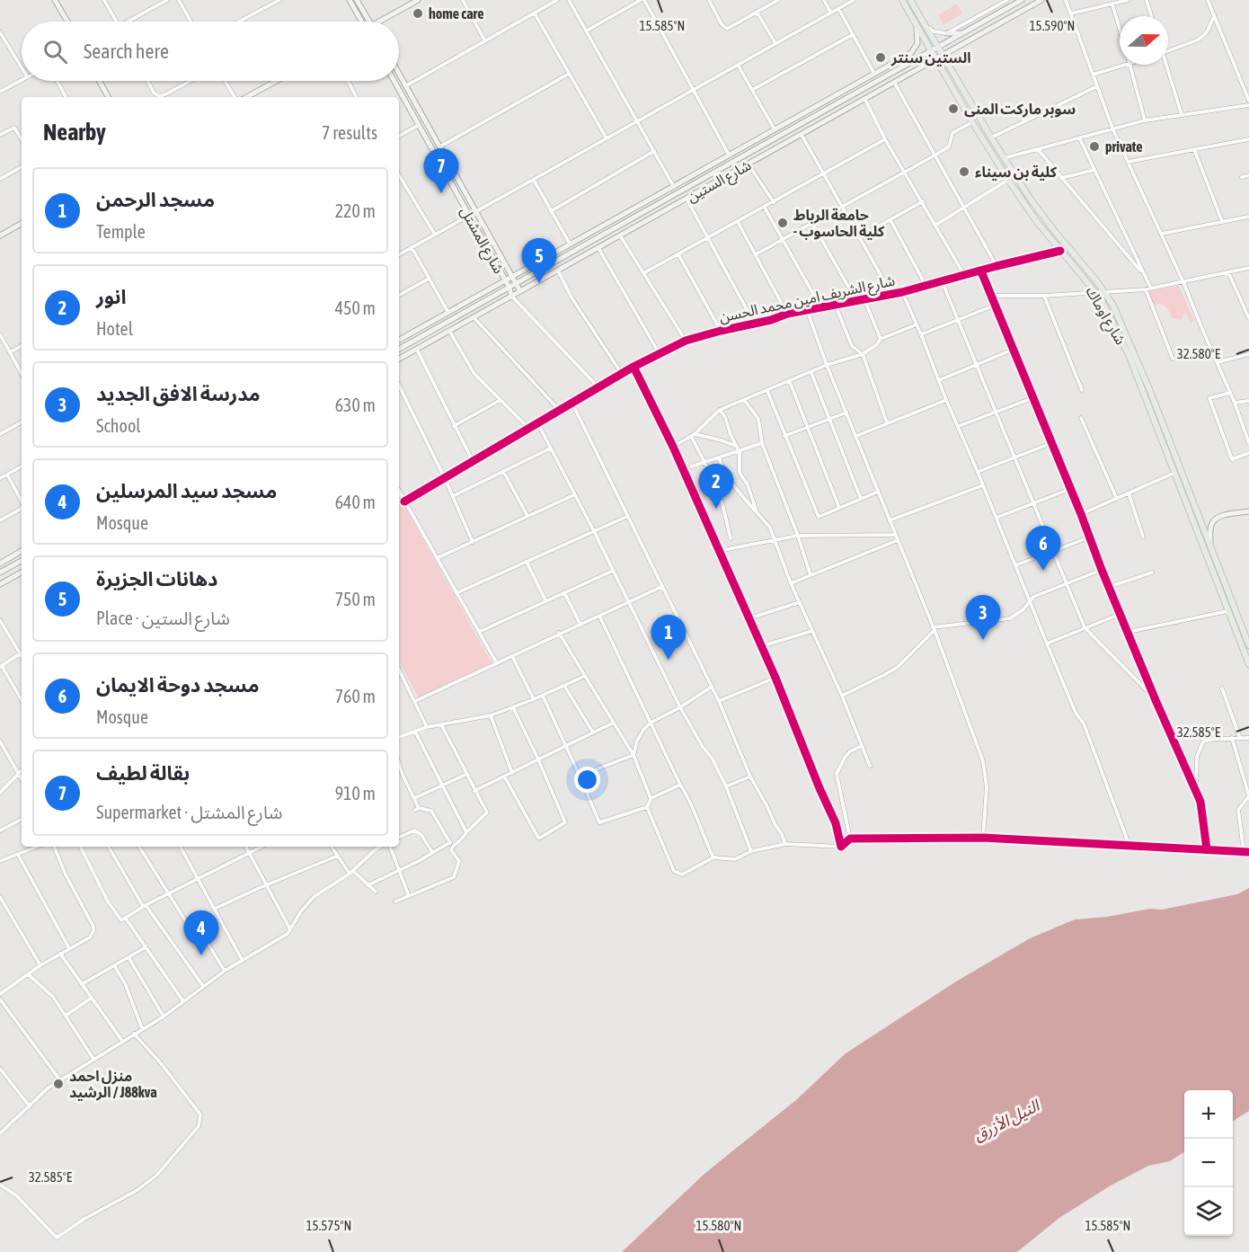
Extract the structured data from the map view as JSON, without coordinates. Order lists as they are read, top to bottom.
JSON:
{
  "streets": {
    "main road": ["شارع الستين", "شارع المشتل", "شارع اوماك"],
    "street": ["شارع الشريف امين محمد الحسن"]
  },
  "crossings": [
    ["شارع الستين", "شارع المشتل"],
    ["شارع الستين", "شارع الشريف امين محمد الحسن"],
    ["شارع الستين", "شارع اوماك"],
    ["شارع الشريف امين محمد الحسن", "شارع اوماك"]
  ],
  "water": ["النيل الأزرق"],
  "places": [
    "home care",
    "الستين سنتر",
    "سوبر ماركت المنى",
    "private",
    "كلية بن سيناء",
    "جامعة الرباط - كلية الحاسوب",
    "منزل احمد الرشيد / J88kva"
  ],
  "north": "right",
  "page": {
    "search": "Search here",
    "heading": ["Nearby", "7 results"],
    "pins": [
      "7",
      "5",
      "2",
      "6",
      "3",
      "1",
      "4"
    ],
    "list": [
      {
        "mark": "1",
        "name": "مسجد الرحمن",
        "note": "Temple",
        "value": "220 m"
      },
      {
        "mark": "2",
        "name": "انور",
        "note": "Hotel",
        "value": "450 m"
      },
      {
        "mark": "3",
        "name": "مدرسة الافق الجديد",
        "note": "School",
        "value": "630 m"
      },
      {
        "mark": "4",
        "name": "مسجد سيد المرسلين",
        "note": "Mosque",
        "value": "640 m"
      },
      {
        "mark": "5",
        "name": "دهانات الجزيرة",
        "note": "Place · شارع الستين",
        "value": "750 m"
      },
      {
        "mark": "6",
        "name": "مسجد دوحة الايمان",
        "note": "Mosque",
        "value": "760 m"
      },
      {
        "mark": "7",
        "name": "بقالة لطيف",
        "note": "Supermarket · شارع المشتل",
        "value": "910 m"
      }
    ],
    "map_buttons": ["+", "−"]
  },
  "coordinates": [
    "15.585°N",
    "15.590°N",
    "32.580°E",
    "32.585°E",
    "15.575°N",
    "15.580°N"
  ]
}
